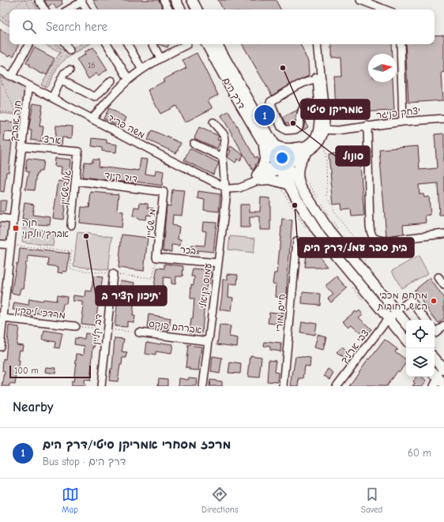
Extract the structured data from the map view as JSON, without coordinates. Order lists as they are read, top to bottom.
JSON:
{
  "streets": {
    "main road": ["דרך הים"],
    "street": [
      "יצחק פניגר",
      "חנה אברך",
      "משה פריד",
      "ארצי",
      "דוד קינד",
      "גולדשטיין",
      "מ. שטיין",
      "בכר",
      "עמוס דניאלי",
      "מרדכי ליפקין",
      "חיים מורי",
      "אברהם פנקס",
      "דב קליין",
      "צבי ארליך"
    ]
  },
  "crossings": [
    ["דרך הים", "משה פריד"],
    ["דרך הים", "צבי ארליך"],
    ["חנה אברך", "משה פריד"],
    ["חנה אברך", "ארצי"],
    ["חנה אברך", "מרדכי ליפקין"],
    ["משה פריד", "עמוס דניאלי"],
    ["ארצי", "גולדשטיין"],
    ["דוד קינד", "גולדשטיין"],
    ["דוד קינד", "מ. שטיין"],
    ["מ. שטיין", "בכר"],
    ["בכר", "עמוס דניאלי"],
    ["עמוס דניאלי", "אברהם פנקס"]
  ],
  "places": {
    "other": [
      "אמריקן סיטי",
      "סונול",
      "בית ספר עמל/דרך הים",
      "תיכון קציר ב'",
      "מתחם מכבי האש רחובות"
    ],
    "transit": ["חנה אברך/וולקני"]
  },
  "house_numbers": ["16"],
  "scale_bar": "100 m",
  "north": "right",
  "page": {
    "search": "Search here",
    "pins": "1",
    "scale": "100 m",
    "heading": "Nearby",
    "list": [
      {
        "mark": "1",
        "name": "מרכז מסחרי אמריקן סיטי/דרך הים",
        "note": "Bus stop · דרך הים",
        "value": "60 m"
      }
    ],
    "nav": ["Map", "Directions", "Saved"]
  }
}
